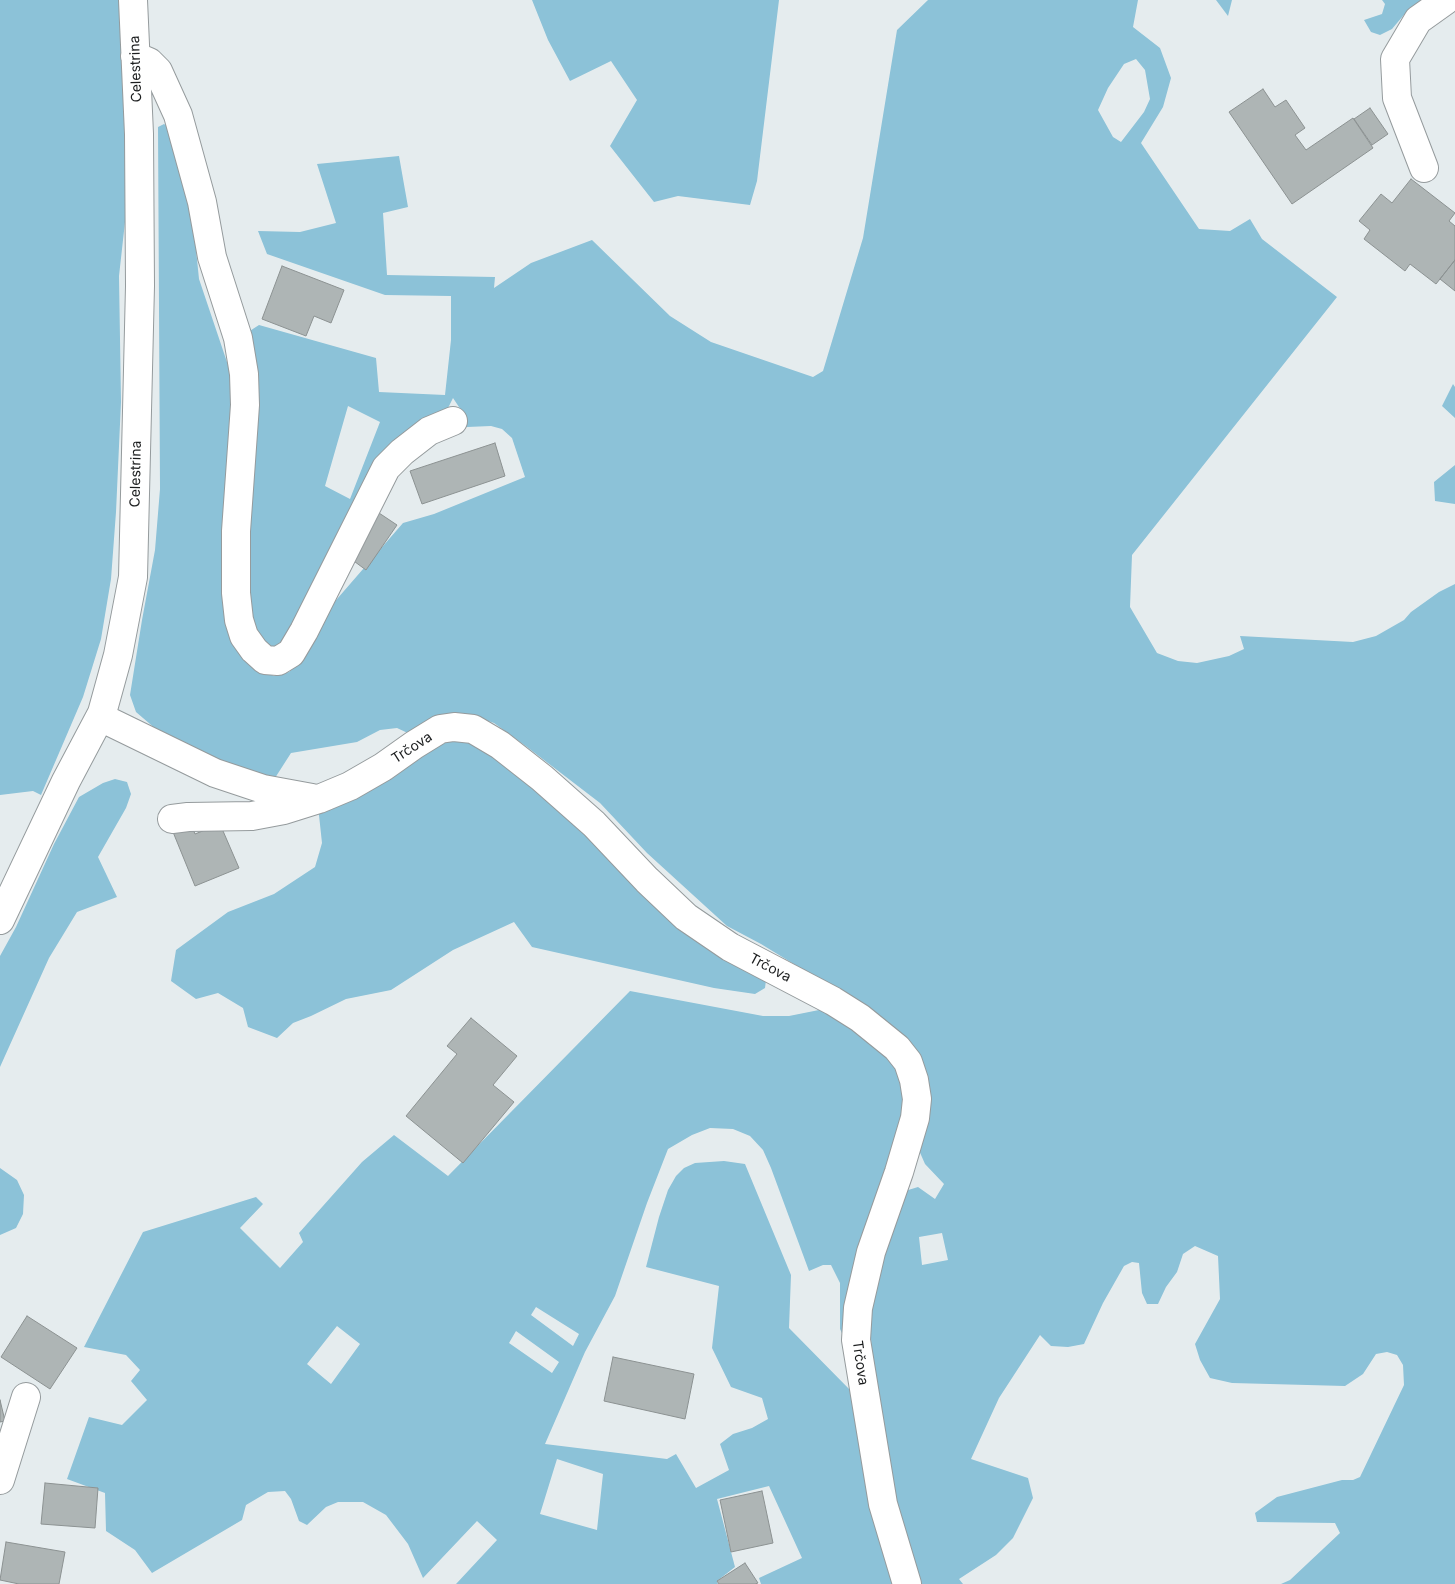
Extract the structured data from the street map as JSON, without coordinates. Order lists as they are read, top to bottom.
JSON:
{
  "streets": {
    "street": ["Celestrina", "Trčova"]
  }
}
